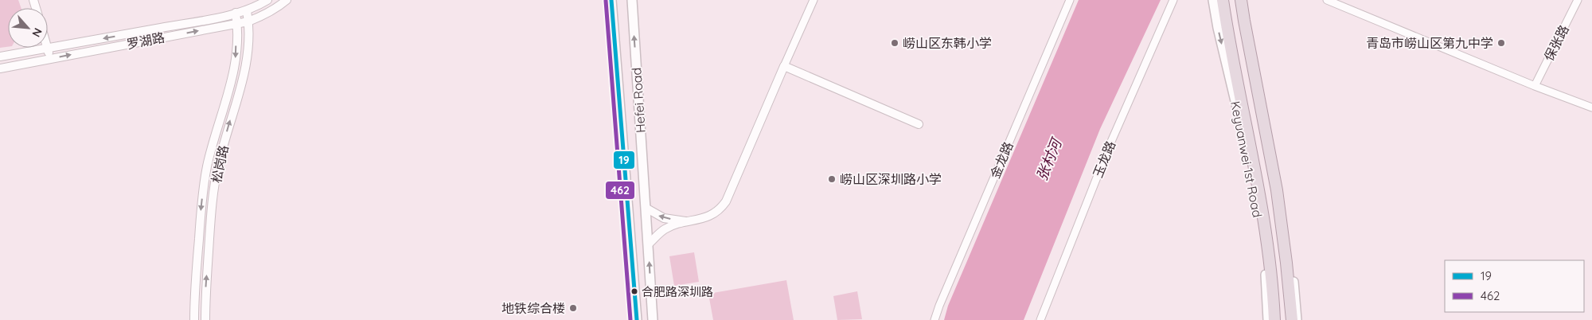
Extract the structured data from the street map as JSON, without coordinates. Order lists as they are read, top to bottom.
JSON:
{
  "streets": {
    "main road": ["Hefei Road", "Keyuanwei 1st Road"],
    "street": [
      "罗湖路",
      "保张路",
      "玉龙路",
      "金龙路",
      "松岗路"
    ]
  },
  "crossings": [
    ["罗湖路", "松岗路"]
  ],
  "water": ["张村河"],
  "places": [
    "崂山区东韩小学",
    "青岛市崂山区第九中学",
    "崂山区深圳路小学",
    "合肥路深圳路",
    "地铁综合楼"
  ],
  "lines": ["transit line 19", "transit line 462"],
  "legend": ["19", "462"],
  "north": "bottom right"
}
